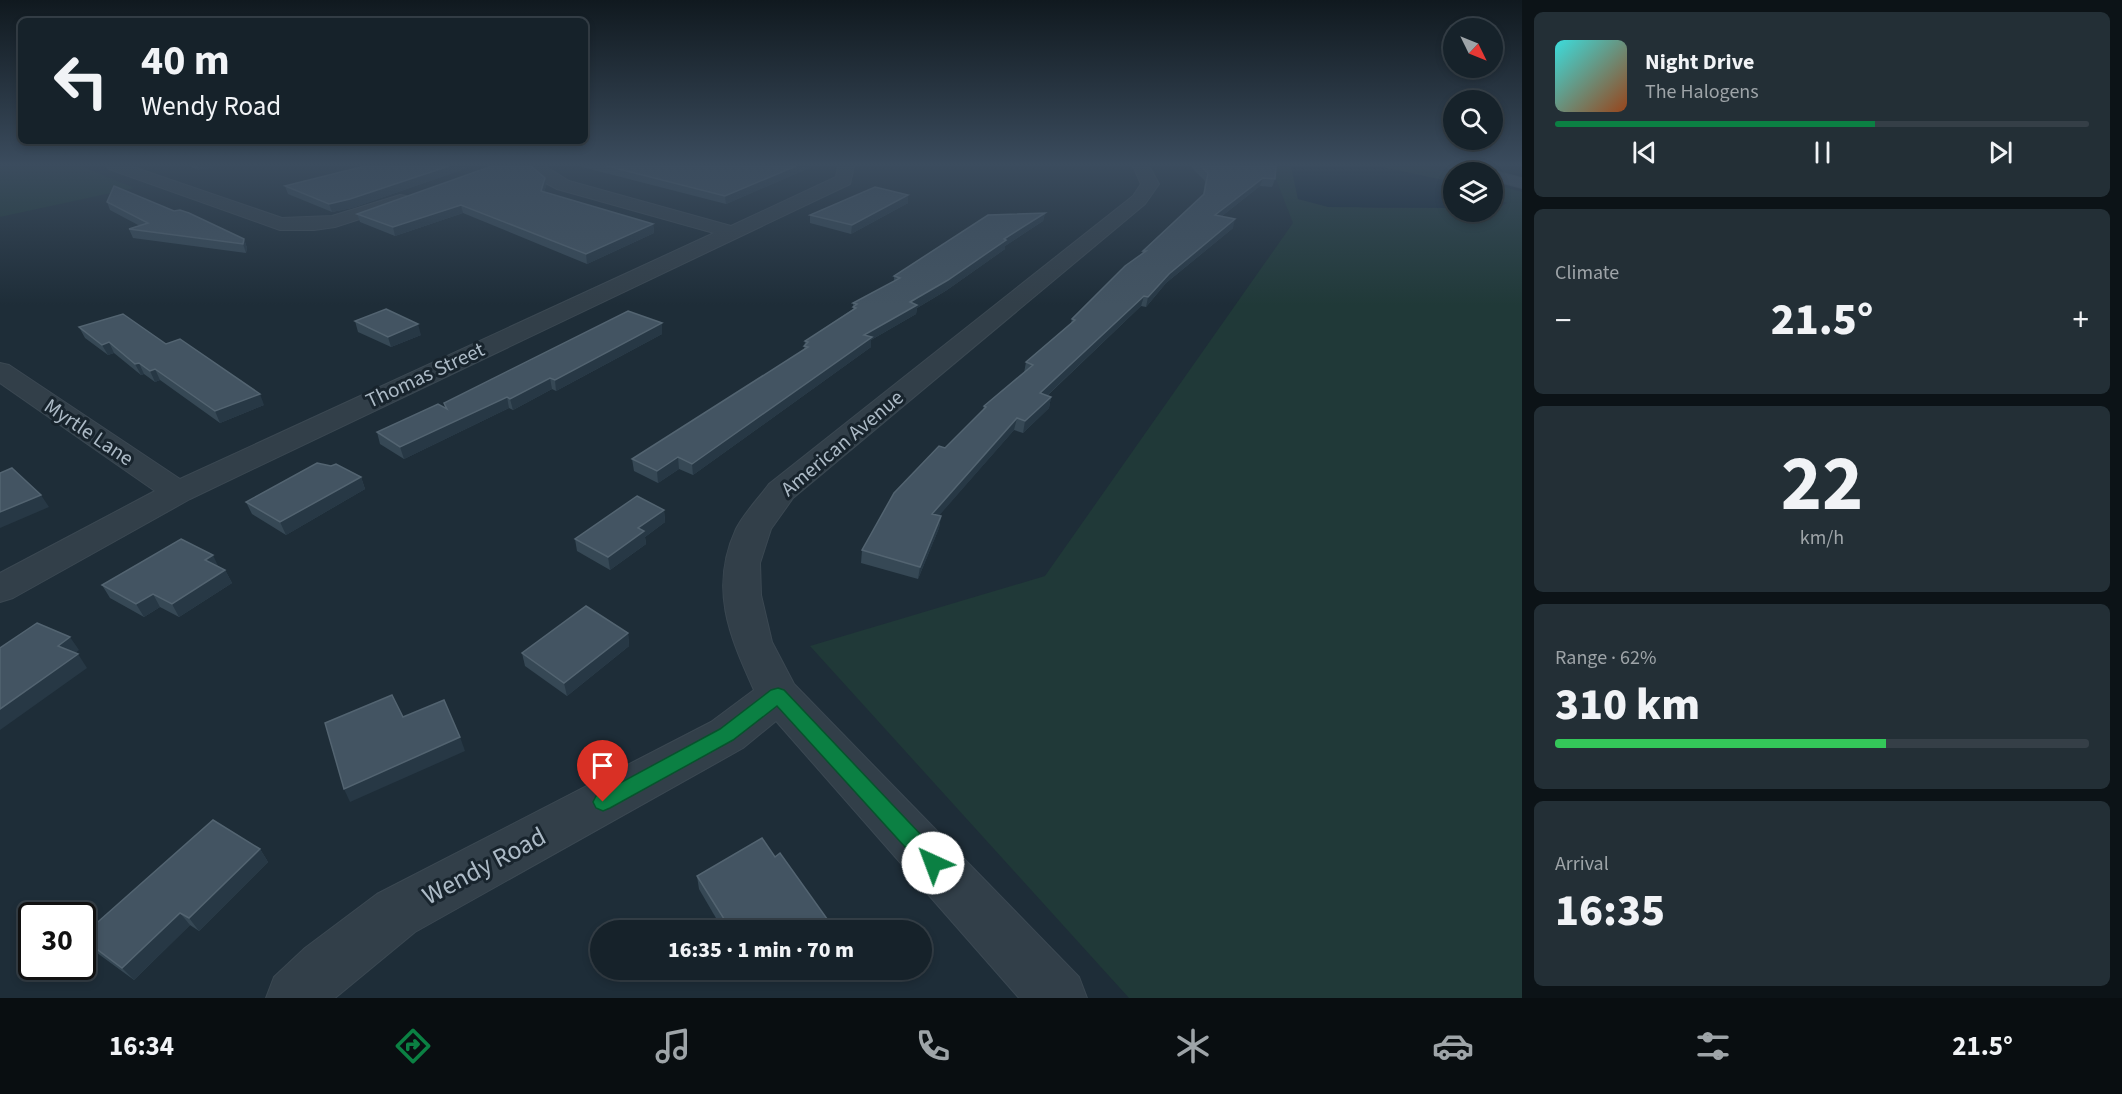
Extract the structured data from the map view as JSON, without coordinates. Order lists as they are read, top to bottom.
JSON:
{
  "streets": {
    "street": [
      "Thomas Street",
      "Myrtle Lane",
      "American Avenue",
      "Wendy Road"
    ]
  },
  "crossings": [
    ["Thomas Street", "Myrtle Lane"],
    ["American Avenue", "Wendy Road"]
  ],
  "north": "bottom right",
  "page": {
    "turn": ["40 m", "Wendy Road"],
    "song": ["Night Drive", "The Halogens"],
    "tile": [
      "Climate",
      ["22", "km/h"],
      ["Range · 62%", "310 km"],
      ["Arrival", "16:35"]
    ],
    "heat": ["−", "21.5°", "+"],
    "limit": "30",
    "trip": "16:35 · 1 min · 70 m",
    "tabs": ["16:34", "21.5°"]
  }
}
